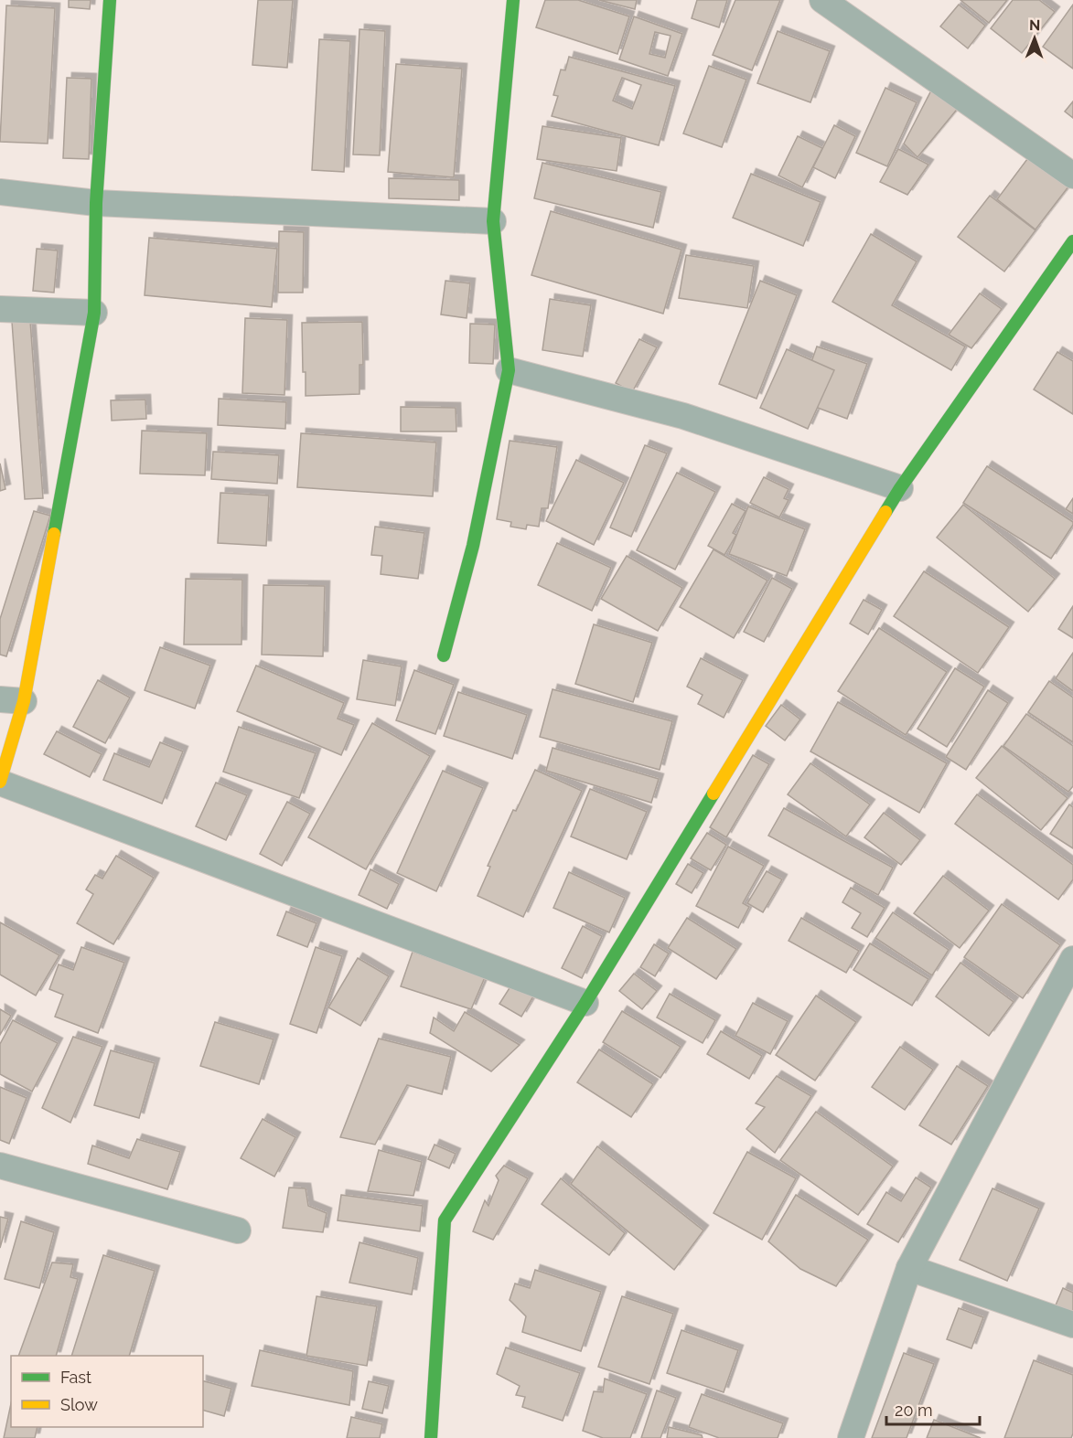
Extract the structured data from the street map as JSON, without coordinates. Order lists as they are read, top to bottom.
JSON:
{
  "legend": ["Fast", "Slow"],
  "scale_bar": "20 m",
  "north": "top"
}
